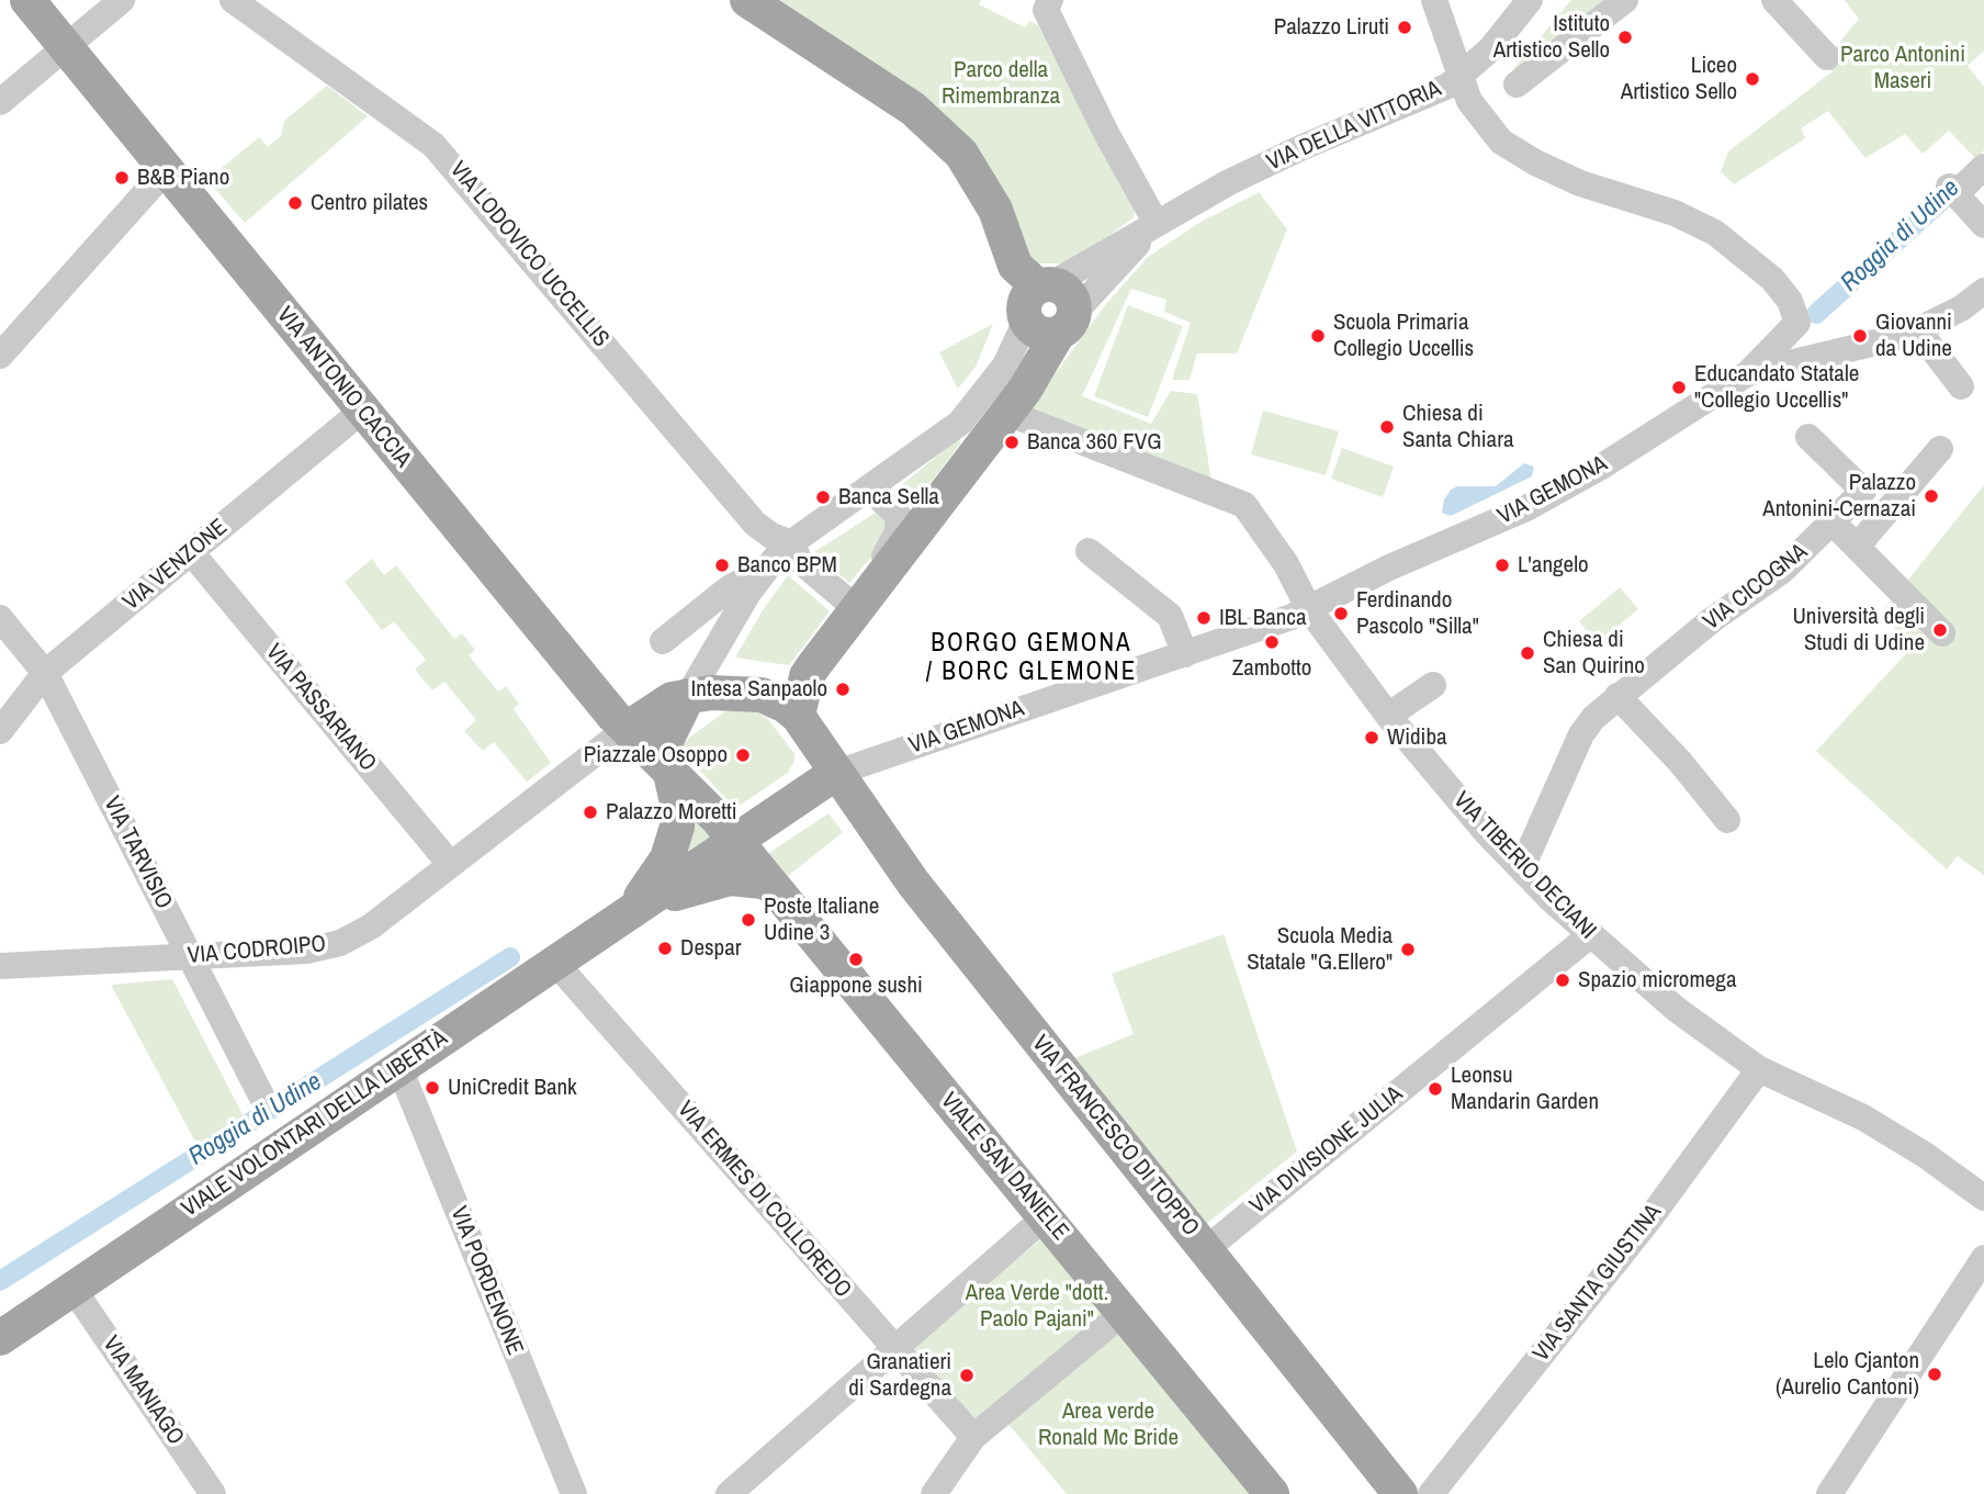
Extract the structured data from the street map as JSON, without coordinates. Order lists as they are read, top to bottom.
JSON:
{
  "streets": {
    "main road": [
      "VIA DELLA VITTORIA",
      "VIA ANTONIO CACCIA",
      "VIALE VOLONTARI DELLA LIBERTÀ",
      "VIA FRANCESCO DI TOPPO",
      "VIALE SAN DANIELE"
    ],
    "street": [
      "VIA LODOVICO UCCELLIS",
      "VIA GEMONA",
      "VIA VENZONE",
      "VIA CICOGNA",
      "VIA PASSARIANO",
      "VIA TARVISIO",
      "VIA TIBERIO DECIANI",
      "VIA CODROIPO",
      "VIA DIVISIONE JULIA",
      "VIA ERMES DI COLLOREDO",
      "VIA PORDENONE",
      "VIA SANTA GIUSTINA",
      "VIA MANIAGO"
    ]
  },
  "crossings": [
    ["VIA DELLA VITTORIA", "VIA ANTONIO CACCIA"],
    ["VIA DELLA VITTORIA", "VIA GEMONA"],
    ["VIA DELLA VITTORIA", "VIA TIBERIO DECIANI"],
    ["VIA DELLA VITTORIA", "VIA FRANCESCO DI TOPPO"],
    ["VIA DELLA VITTORIA", "VIALE SAN DANIELE"],
    ["VIA ANTONIO CACCIA", "VIA GEMONA"],
    ["VIA ANTONIO CACCIA", "VIA VENZONE"],
    ["VIA ANTONIO CACCIA", "VIA CODROIPO"],
    ["VIA ANTONIO CACCIA", "VIA FRANCESCO DI TOPPO"],
    ["VIA ANTONIO CACCIA", "VIALE SAN DANIELE"],
    ["VIA GEMONA", "VIA TIBERIO DECIANI"],
    ["VIA GEMONA", "VIA FRANCESCO DI TOPPO"],
    ["VIA GEMONA", "VIALE SAN DANIELE"],
    ["VIA VENZONE", "VIA PASSARIANO"],
    ["VIA VENZONE", "VIA TARVISIO"],
    ["VIA CICOGNA", "VIA TIBERIO DECIANI"],
    ["VIA PASSARIANO", "VIA CODROIPO"],
    ["VIA TARVISIO", "VIA CODROIPO"],
    ["VIA TIBERIO DECIANI", "VIA DIVISIONE JULIA"],
    ["VIA TIBERIO DECIANI", "VIA SANTA GIUSTINA"],
    ["VIALE VOLONTARI DELLA LIBERTÀ", "VIA ERMES DI COLLOREDO"],
    ["VIALE VOLONTARI DELLA LIBERTÀ", "VIA PORDENONE"],
    ["VIALE VOLONTARI DELLA LIBERTÀ", "VIA MANIAGO"],
    ["VIA FRANCESCO DI TOPPO", "VIA DIVISIONE JULIA"],
    ["VIA FRANCESCO DI TOPPO", "VIALE SAN DANIELE"]
  ],
  "districts": ["BORGO GEMONA / BORC GLEMONE"],
  "water": ["Roggia di Udine"],
  "parks": [
    "Parco Antonini Maseri",
    "Parco della Rimembranza",
    "Area Verde \"dott. Paolo Pajani\"",
    "Area verde Ronald Mc Bride"
  ],
  "places": [
    "Palazzo Liruti",
    "Istituto Artistico Sello",
    "Liceo Artistico Sello",
    "B&B Piano",
    "Centro pilates",
    "Scuola Primaria Collegio Uccellis",
    "Giovanni da Udine",
    "Educandato Statale \"Collegio Uccellis\"",
    "Chiesa di Santa Chiara",
    "Banca 360 FVG",
    "Palazzo Antonini-Cernazai",
    "Banca Sella",
    "Banco BPM",
    "L'angelo",
    "Ferdinando Pascolo \"Silla\"",
    "IBL Banca",
    "Università degli Studi di Udine",
    "Zambotto",
    "Chiesa di San Quirino",
    "Intesa Sanpaolo",
    "Widiba",
    "Piazzale Osoppo",
    "Palazzo Moretti",
    "Poste Italiane Udine 3",
    "Despar",
    "Scuola Media Statale \"G.Ellero\"",
    "Giappone sushi",
    "Spazio micromega",
    "UniCredit Bank",
    "Leonsu Mandarin Garden",
    "Lelo Cjanton (Aurelio Cantoni)",
    "Granatieri di Sardegna"
  ]
}
